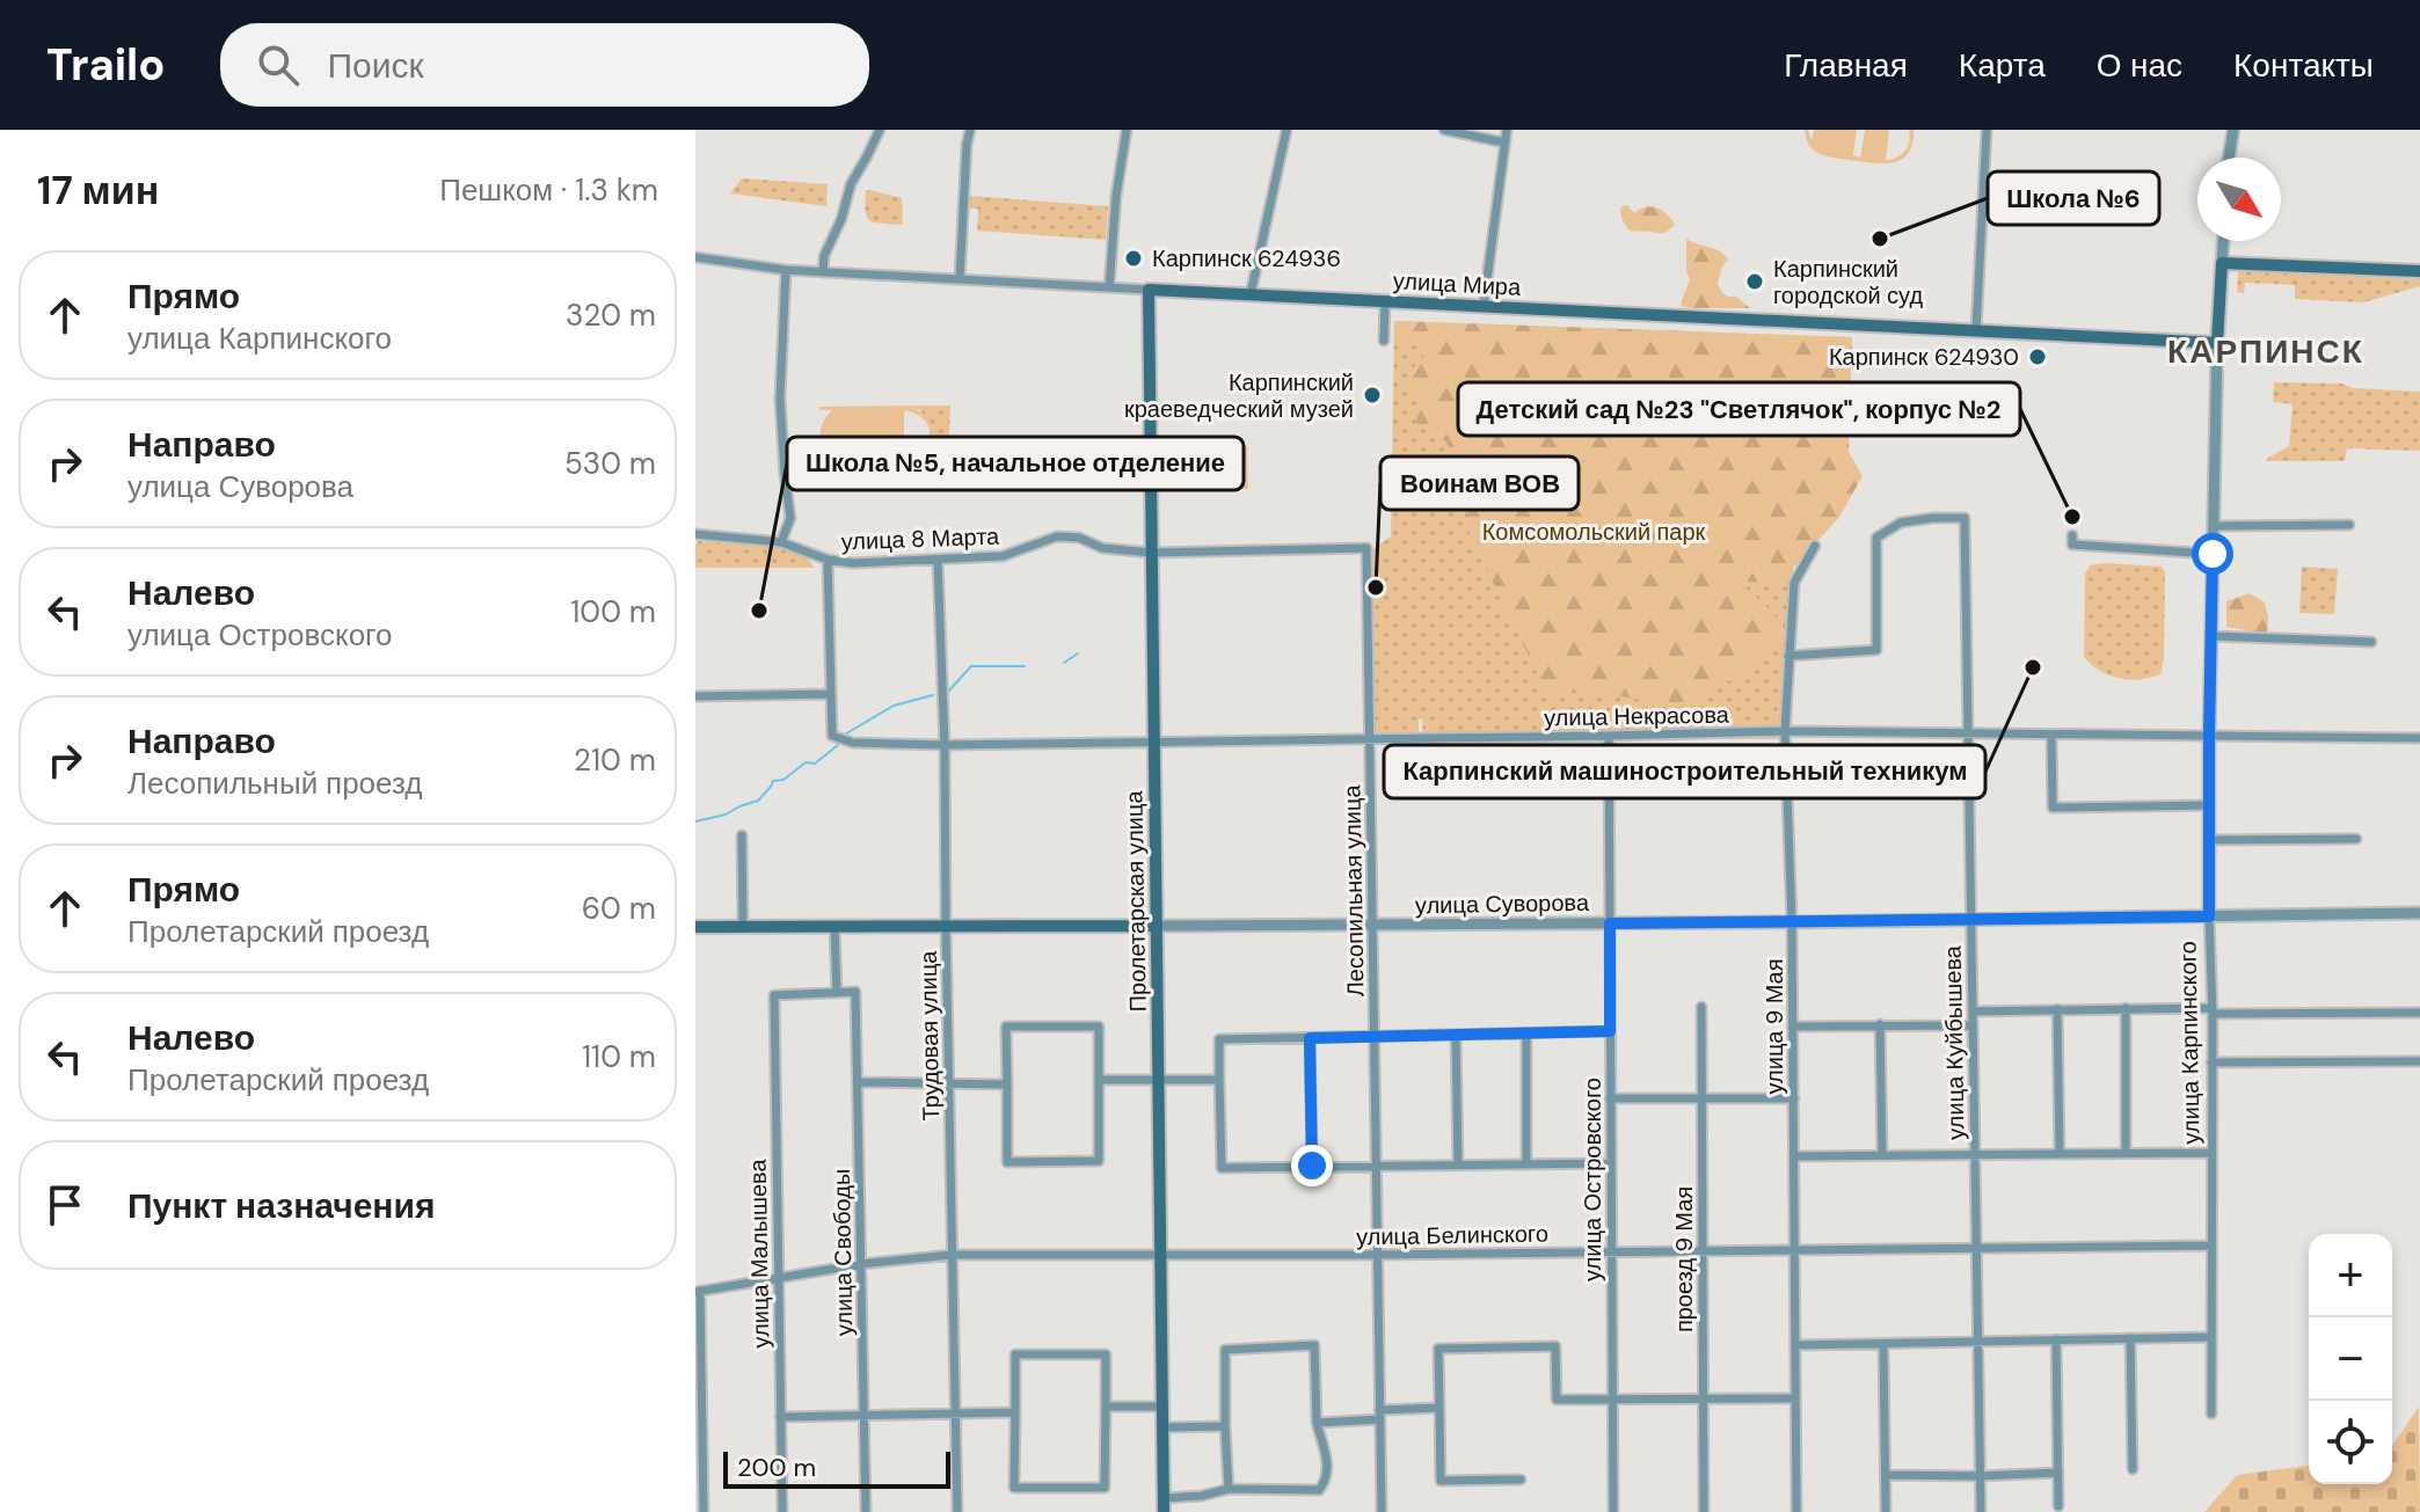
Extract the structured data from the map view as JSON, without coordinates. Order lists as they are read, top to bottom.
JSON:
{
  "streets": {
    "main road": [
      "улица Мира",
      "Пролетарская улица",
      "улица Суворова",
      "улица Карпинского"
    ],
    "street": [
      "улица 8 Марта",
      "улица Некрасова",
      "Лесопильная улица",
      "улица 9 Мая",
      "Трудовая улица",
      "улица Куйбышева",
      "улица Островского",
      "улица Белинского",
      "улица Свободы",
      "улица Малышева",
      "проезд 9 Мая"
    ]
  },
  "crossings": [
    ["улица Мира", "Пролетарская улица"],
    ["улица Мира", "улица Карпинского"],
    ["улица 8 Марта", "Лесопильная улица"],
    ["улица 8 Марта", "Пролетарская улица"],
    ["улица 8 Марта", "Трудовая улица"],
    ["улица Некрасова", "Лесопильная улица"],
    ["улица Некрасова", "Пролетарская улица"],
    ["улица Некрасова", "улица 9 Мая"],
    ["улица Некрасова", "Трудовая улица"],
    ["улица Некрасова", "улица Куйбышева"],
    ["улица Некрасова", "улица Карпинского"],
    ["улица Некрасова", "улица Островского"],
    ["Лесопильная улица", "улица Суворова"],
    ["Лесопильная улица", "улица Белинского"],
    ["Пролетарская улица", "улица Суворова"],
    ["Пролетарская улица", "улица Белинского"],
    ["улица Суворова", "улица 9 Мая"],
    ["улица Суворова", "Трудовая улица"],
    ["улица Суворова", "улица Куйбышева"],
    ["улица Суворова", "улица Карпинского"],
    ["улица Суворова", "улица Островского"],
    ["улица 9 Мая", "улица Куйбышева"],
    ["улица 9 Мая", "улица Белинского"],
    ["Трудовая улица", "улица Белинского"],
    ["улица Куйбышева", "улица Белинского"],
    ["улица Карпинского", "улица Белинского"],
    ["улица Островского", "улица Белинского"],
    ["улица Белинского", "улица Свободы"],
    ["улица Белинского", "улица Малышева"],
    ["улица Белинского", "проезд 9 Мая"],
    ["улица Свободы", "улица Малышева"]
  ],
  "districts": ["КАРПИНСК"],
  "parks": ["Комсомольский парк"],
  "places": [
    "Школа №6",
    "Карпинск 624936",
    "Карпинский городской суд",
    "Карпинск 624930",
    "Карпинский краеведческий музей",
    "Детский сад №23 \"Светлячок\", корпус №2",
    "Воинам ВОВ",
    "Школа №5, начальное отделение",
    "Карпинский машиностроительный техникум"
  ],
  "scale_bar": "200 m",
  "north": "bottom right",
  "page": {
    "header": "Trailo",
    "search": "Поиск",
    "nav": [
      "Главная",
      "Карта",
      "О нас",
      "Контакты"
    ],
    "heading": ["17 мин", "Пешком · 1.3 km"],
    "list": [
      ["Прямо", "улица Карпинского", "320 m"],
      ["Направо", "улица Суворова", "530 m"],
      ["Налево", "улица Островского", "100 m"],
      ["Направо", "Лесопильный проезд", "210 m"],
      ["Прямо", "Пролетарский проезд", "60 m"],
      ["Налево", "Пролетарский проезд", "110 m"],
      "Пункт назначения"
    ],
    "map_buttons": ["+", "−"],
    "scale": "200 m"
  }
}
